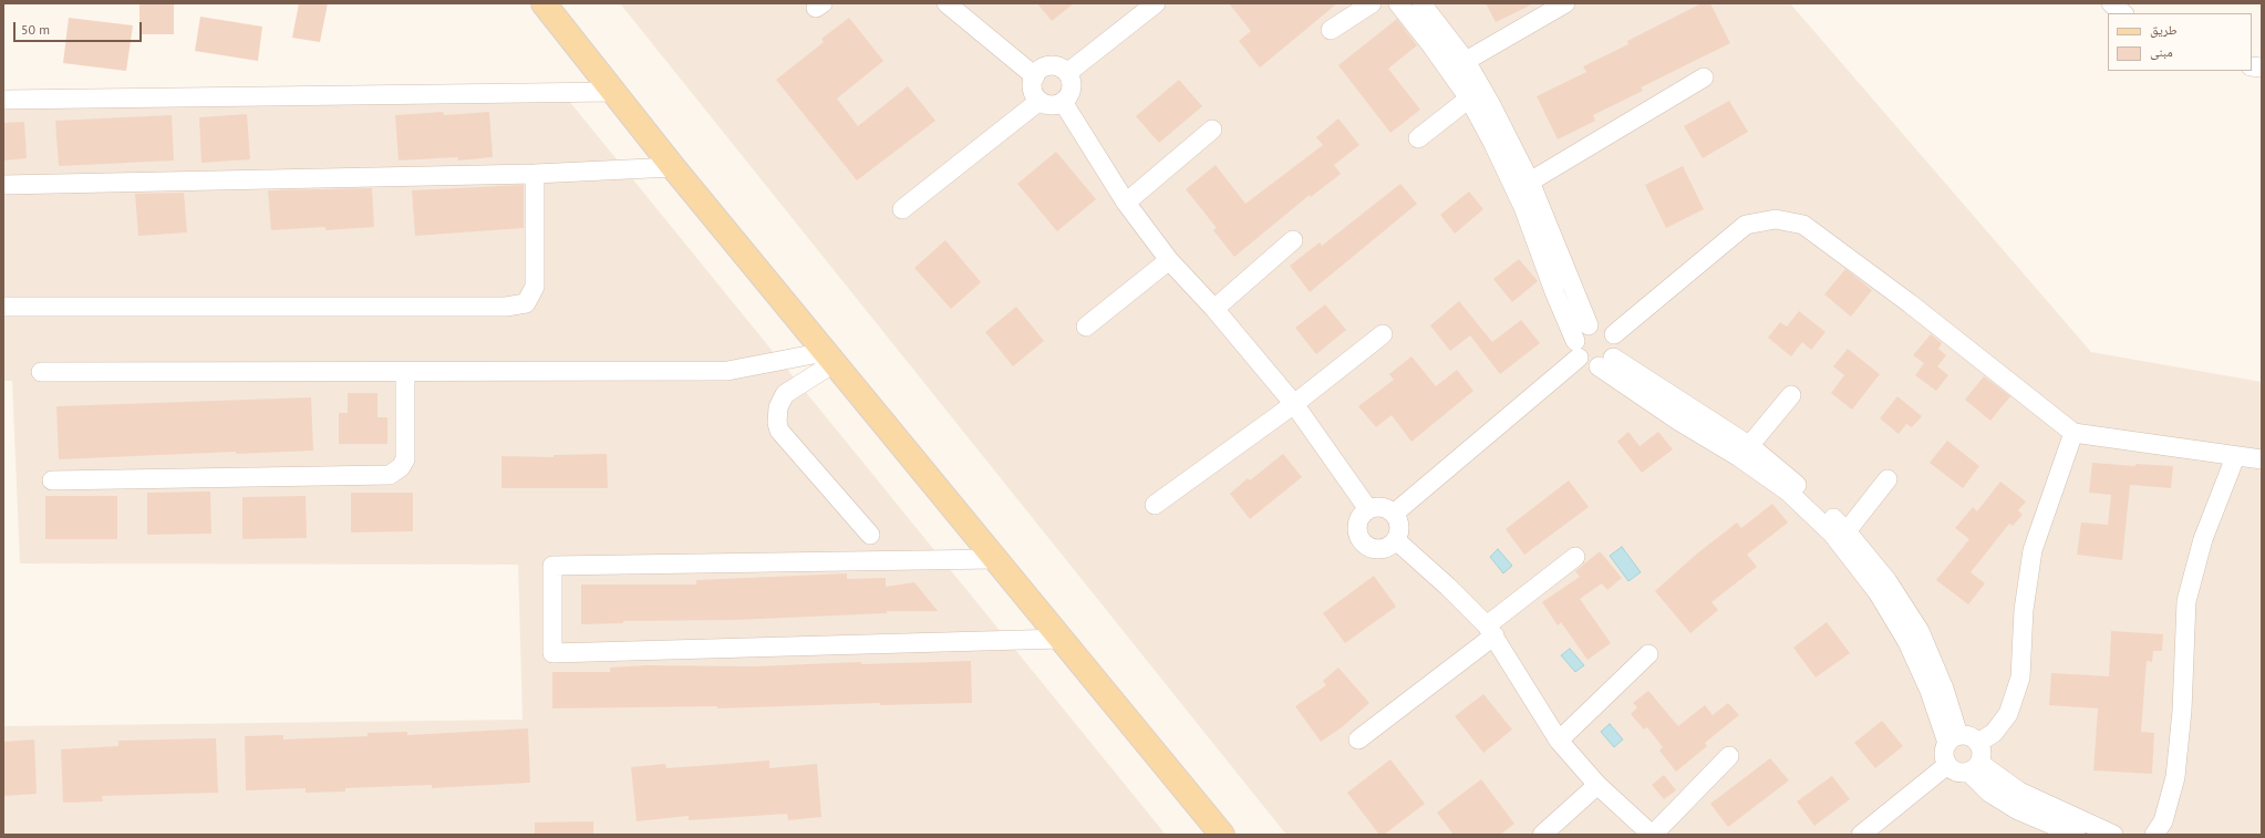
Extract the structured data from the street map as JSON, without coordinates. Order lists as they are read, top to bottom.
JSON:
{
  "legend": ["طريق", "مبنى"],
  "scale_bar": "50 m"
}
